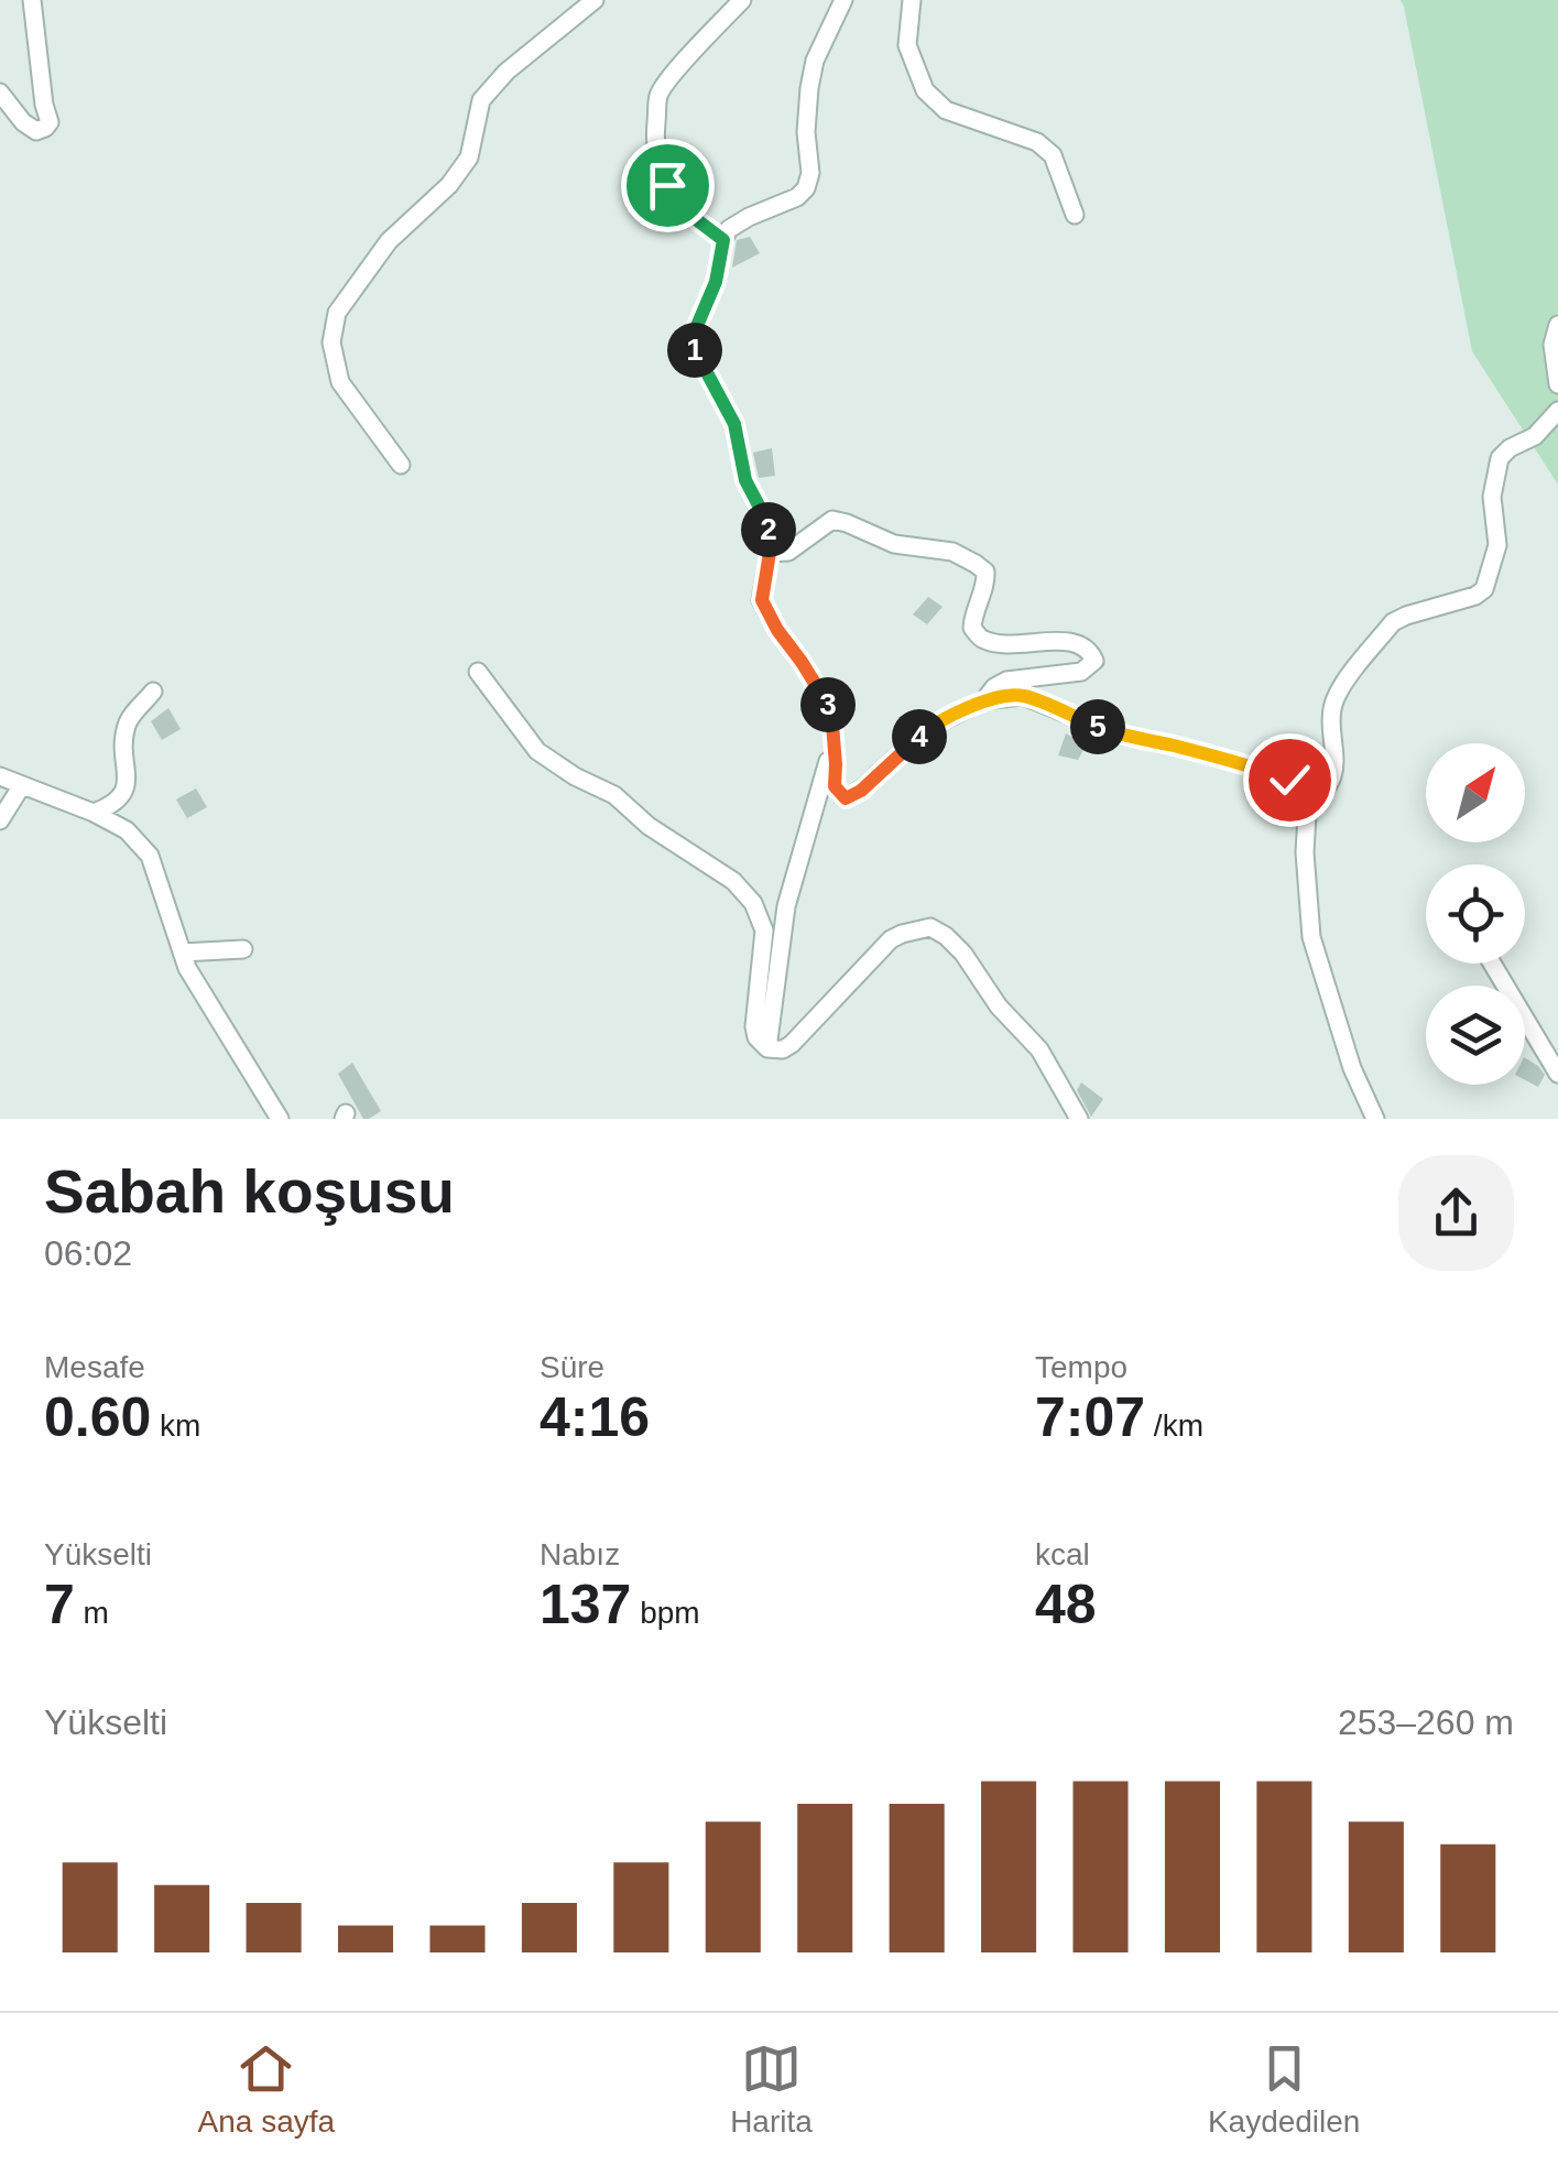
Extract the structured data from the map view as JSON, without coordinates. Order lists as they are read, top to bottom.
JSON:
{
  "north": "top right",
  "page": {
    "pins": [
      "1",
      "2",
      "3",
      "5",
      "4"
    ],
    "heading": ["Sabah koşusu", "06:02"],
    "stats": [
      ["Mesafe", "0.60 km"],
      ["Süre", "4:16"],
      ["Tempo", "7:07 /km"],
      ["Yükselti", "7 m"],
      ["Nabız", "137 bpm"],
      ["kcal", "48"]
    ],
    "chart": ["Yükselti", "253–260 m"],
    "tabs": ["Ana sayfa", "Harita", "Kaydedilen"]
  }
}
